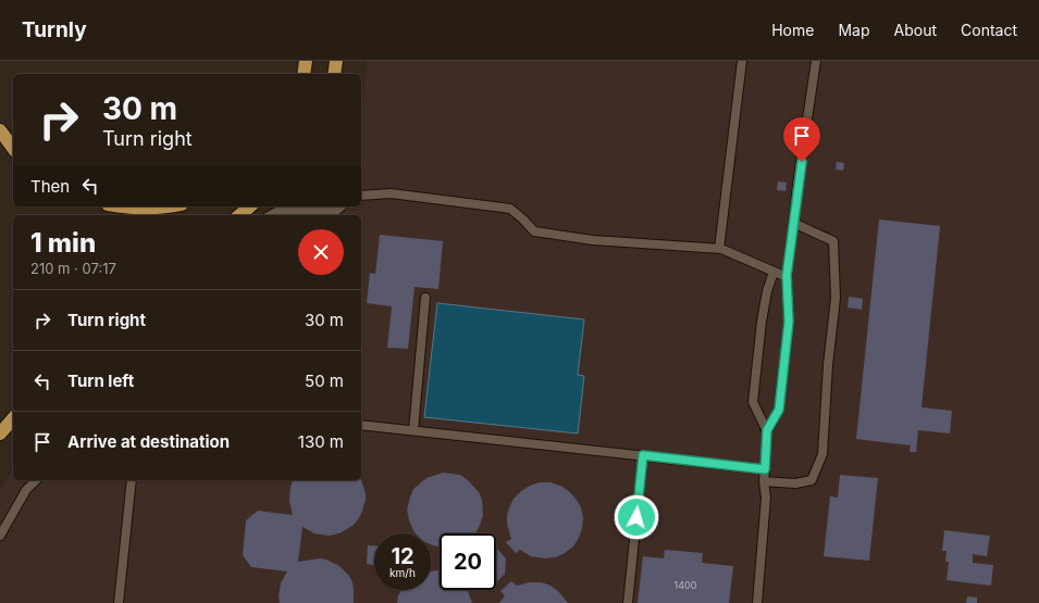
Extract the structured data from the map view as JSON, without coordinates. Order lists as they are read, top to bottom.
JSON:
{
  "house_numbers": ["1400"],
  "page": {
    "header": "Turnly",
    "nav": [
      "Home",
      "Map",
      "About",
      "Contact"
    ],
    "turn": ["30 m", "Turn right"],
    "then": "Then",
    "heading": ["1 min", "210 m · 07:17"],
    "list": [
      {
        "name": "Turn right",
        "value": "30 m"
      },
      {
        "name": "Turn left",
        "value": "50 m"
      },
      {
        "name": "Arrive at destination",
        "value": "130 m"
      }
    ],
    "speed": "12 km/h",
    "limit": "20"
  }
}
